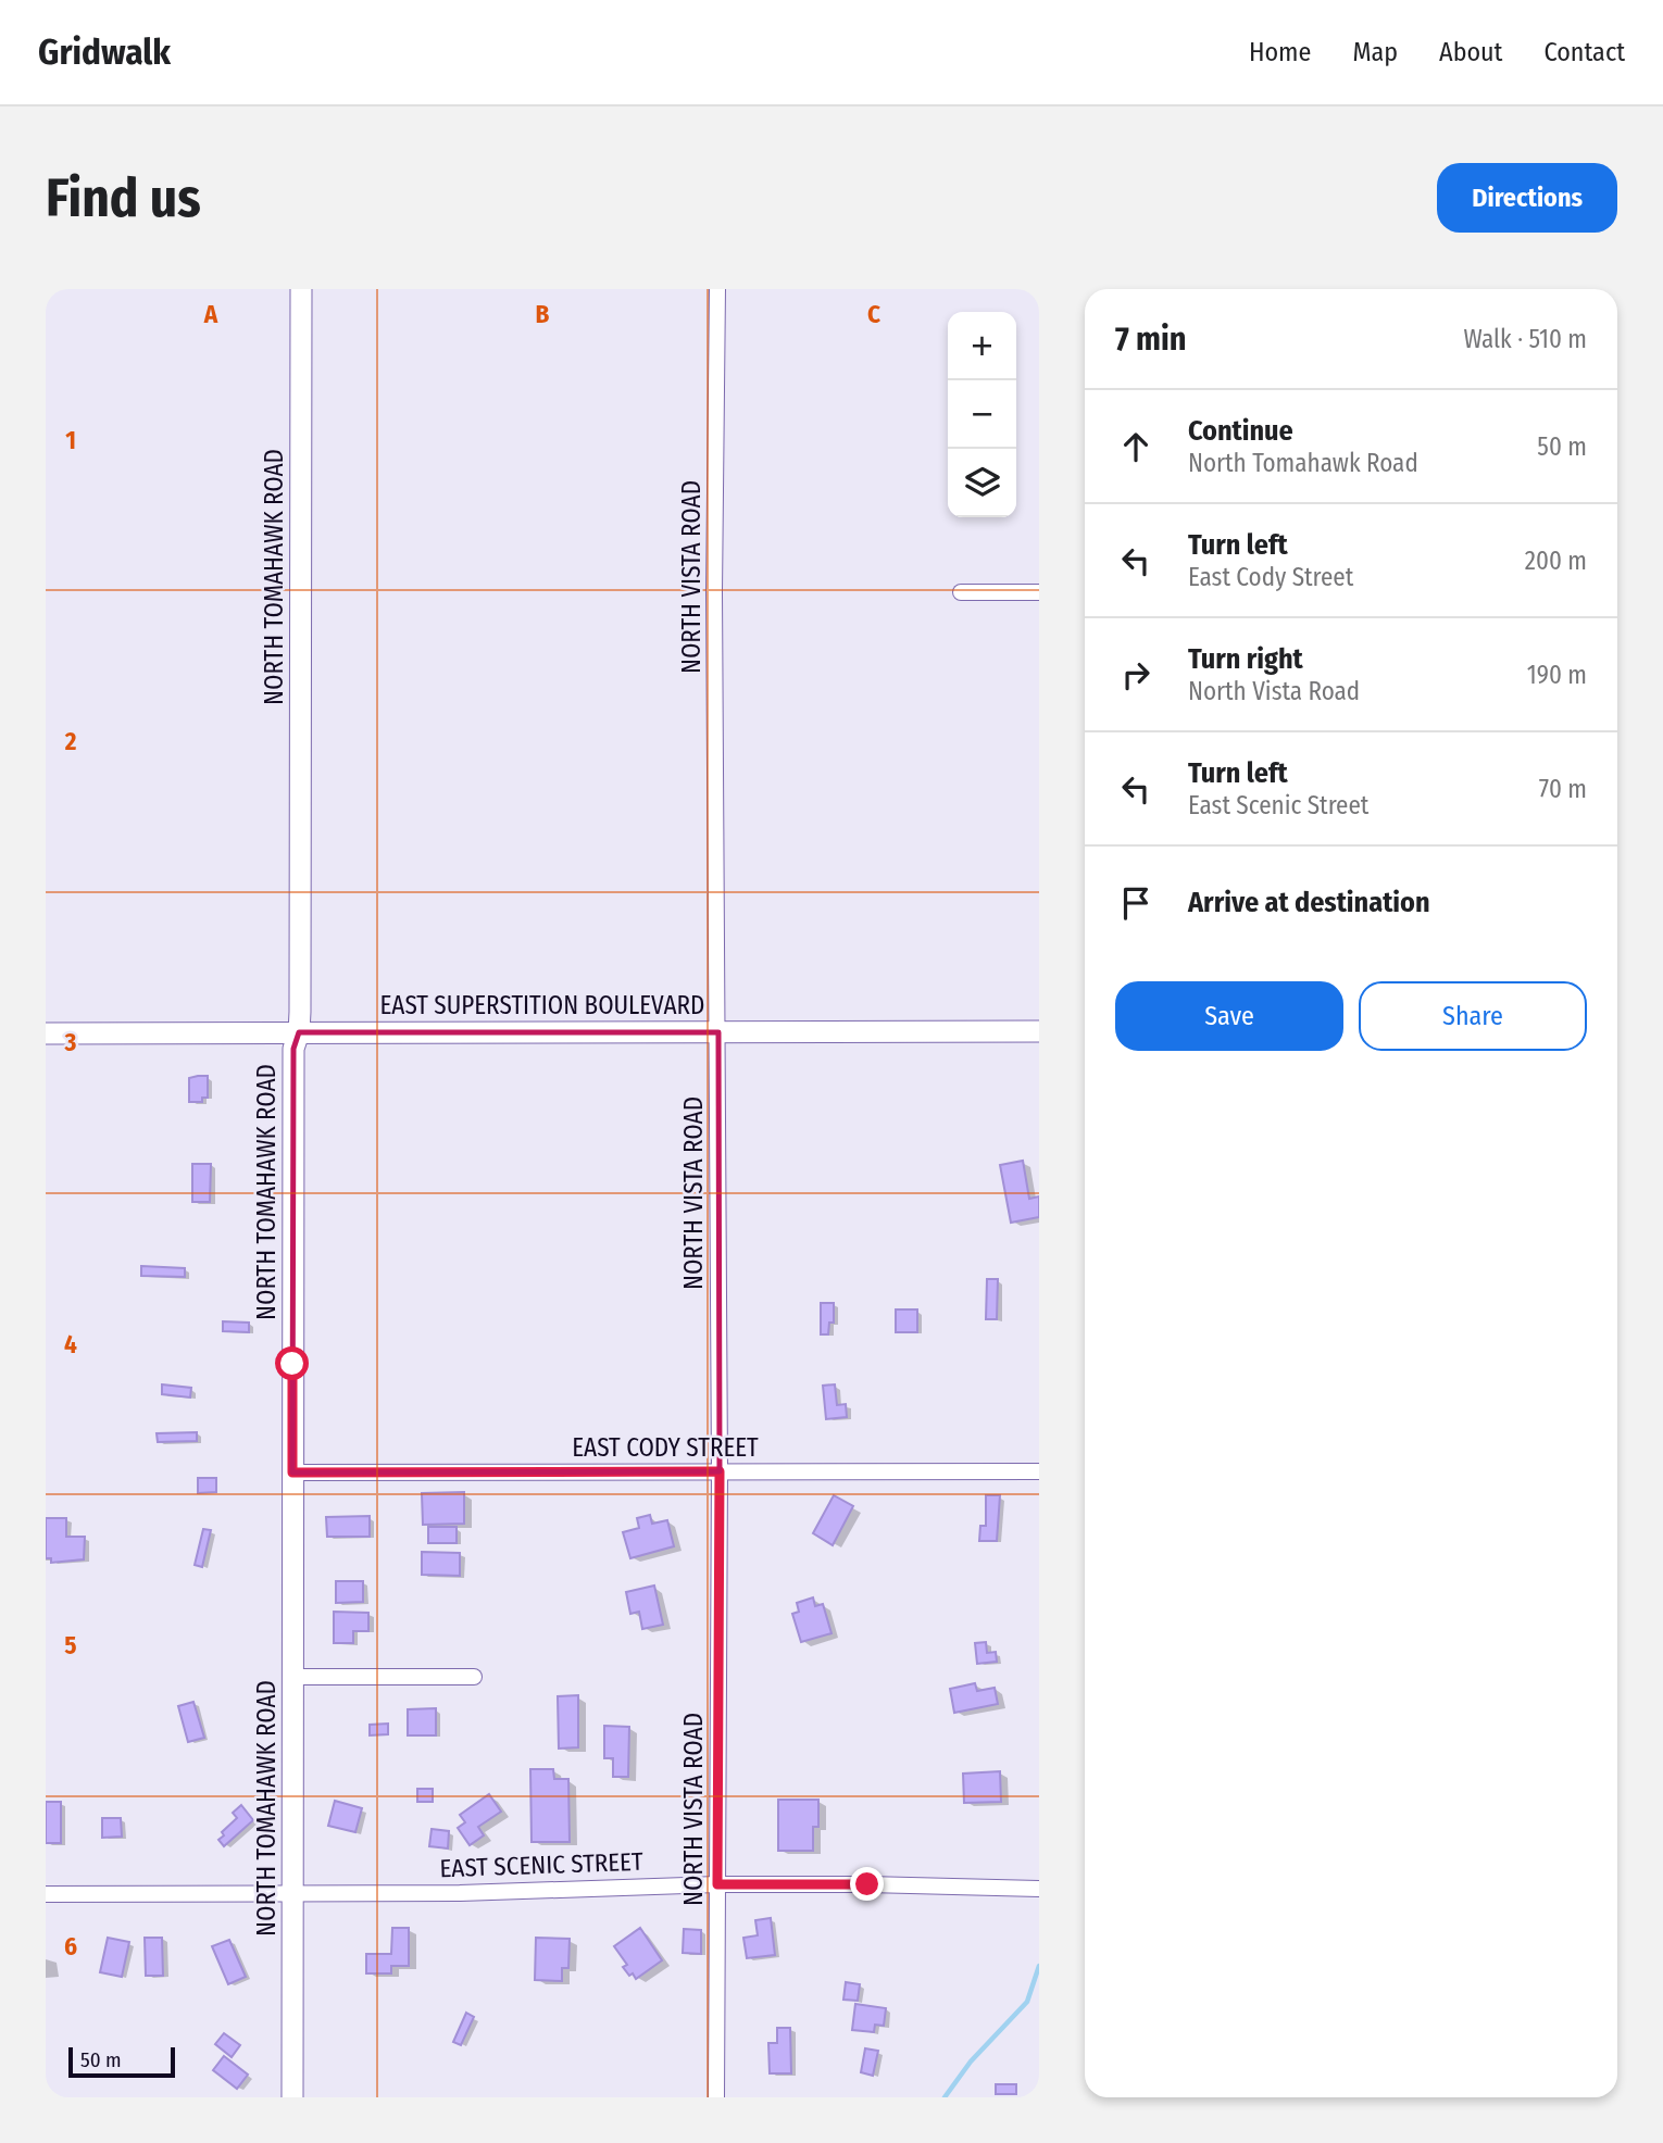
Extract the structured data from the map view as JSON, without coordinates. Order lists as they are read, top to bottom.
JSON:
{
  "streets": {
    "street": [
      "NORTH TOMAHAWK ROAD",
      "NORTH VISTA ROAD",
      "EAST SUPERSTITION BOULEVARD",
      "EAST CODY STREET",
      "EAST SCENIC STREET"
    ]
  },
  "crossings": [
    ["NORTH TOMAHAWK ROAD", "EAST SUPERSTITION BOULEVARD"],
    ["NORTH TOMAHAWK ROAD", "EAST CODY STREET"],
    ["NORTH TOMAHAWK ROAD", "EAST SCENIC STREET"],
    ["NORTH VISTA ROAD", "EAST SUPERSTITION BOULEVARD"],
    ["NORTH VISTA ROAD", "EAST CODY STREET"],
    ["NORTH VISTA ROAD", "EAST SCENIC STREET"]
  ],
  "scale_bar": "50 m",
  "page": {
    "header": "Gridwalk",
    "nav": [
      "Home",
      "Map",
      "About",
      "Contact"
    ],
    "buttons": [
      "Directions",
      ["Save", "Share"]
    ],
    "title": "Find us",
    "heading": ["7 min", "Walk · 510 m"],
    "map_buttons": ["+", "−"],
    "list": [
      ["Continue", "North Tomahawk Road", "50 m"],
      ["Turn left", "East Cody Street", "200 m"],
      ["Turn right", "North Vista Road", "190 m"],
      ["Turn left", "East Scenic Street", "70 m"],
      "Arrive at destination"
    ],
    "scale": "50 m"
  },
  "grid": {
    "columns": ["A", "B", "C"],
    "rows": [
      "1",
      "2",
      "3",
      "4",
      "5",
      "6"
    ]
  }
}
